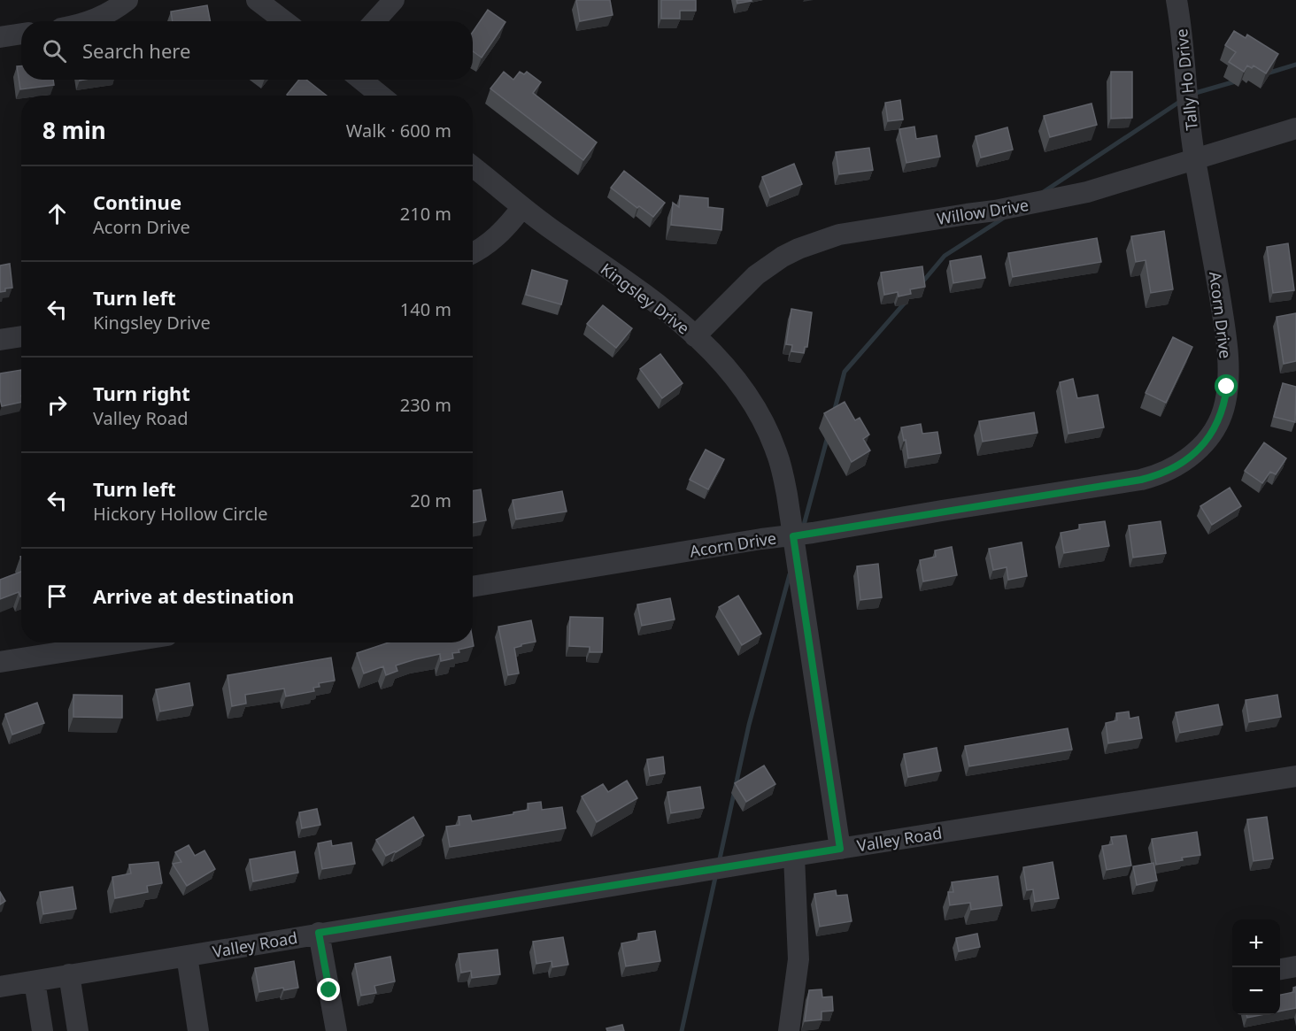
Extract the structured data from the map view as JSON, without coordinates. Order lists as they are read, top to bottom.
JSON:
{
  "streets": {
    "street": [
      "Tally Ho Drive",
      "Willow Drive",
      "Kingsley Drive",
      "Acorn Drive",
      "Valley Road"
    ]
  },
  "crossings": [
    ["Tally Ho Drive", "Willow Drive"],
    ["Tally Ho Drive", "Acorn Drive"],
    ["Willow Drive", "Kingsley Drive"],
    ["Willow Drive", "Acorn Drive"],
    ["Kingsley Drive", "Acorn Drive"],
    ["Kingsley Drive", "Valley Road"]
  ],
  "page": {
    "search": "Search here",
    "heading": ["8 min", "Walk · 600 m"],
    "list": [
      ["Continue", "Acorn Drive", "210 m"],
      ["Turn left", "Kingsley Drive", "140 m"],
      ["Turn right", "Valley Road", "230 m"],
      ["Turn left", "Hickory Hollow Circle", "20 m"],
      "Arrive at destination"
    ],
    "map_buttons": ["+", "−"]
  }
}
